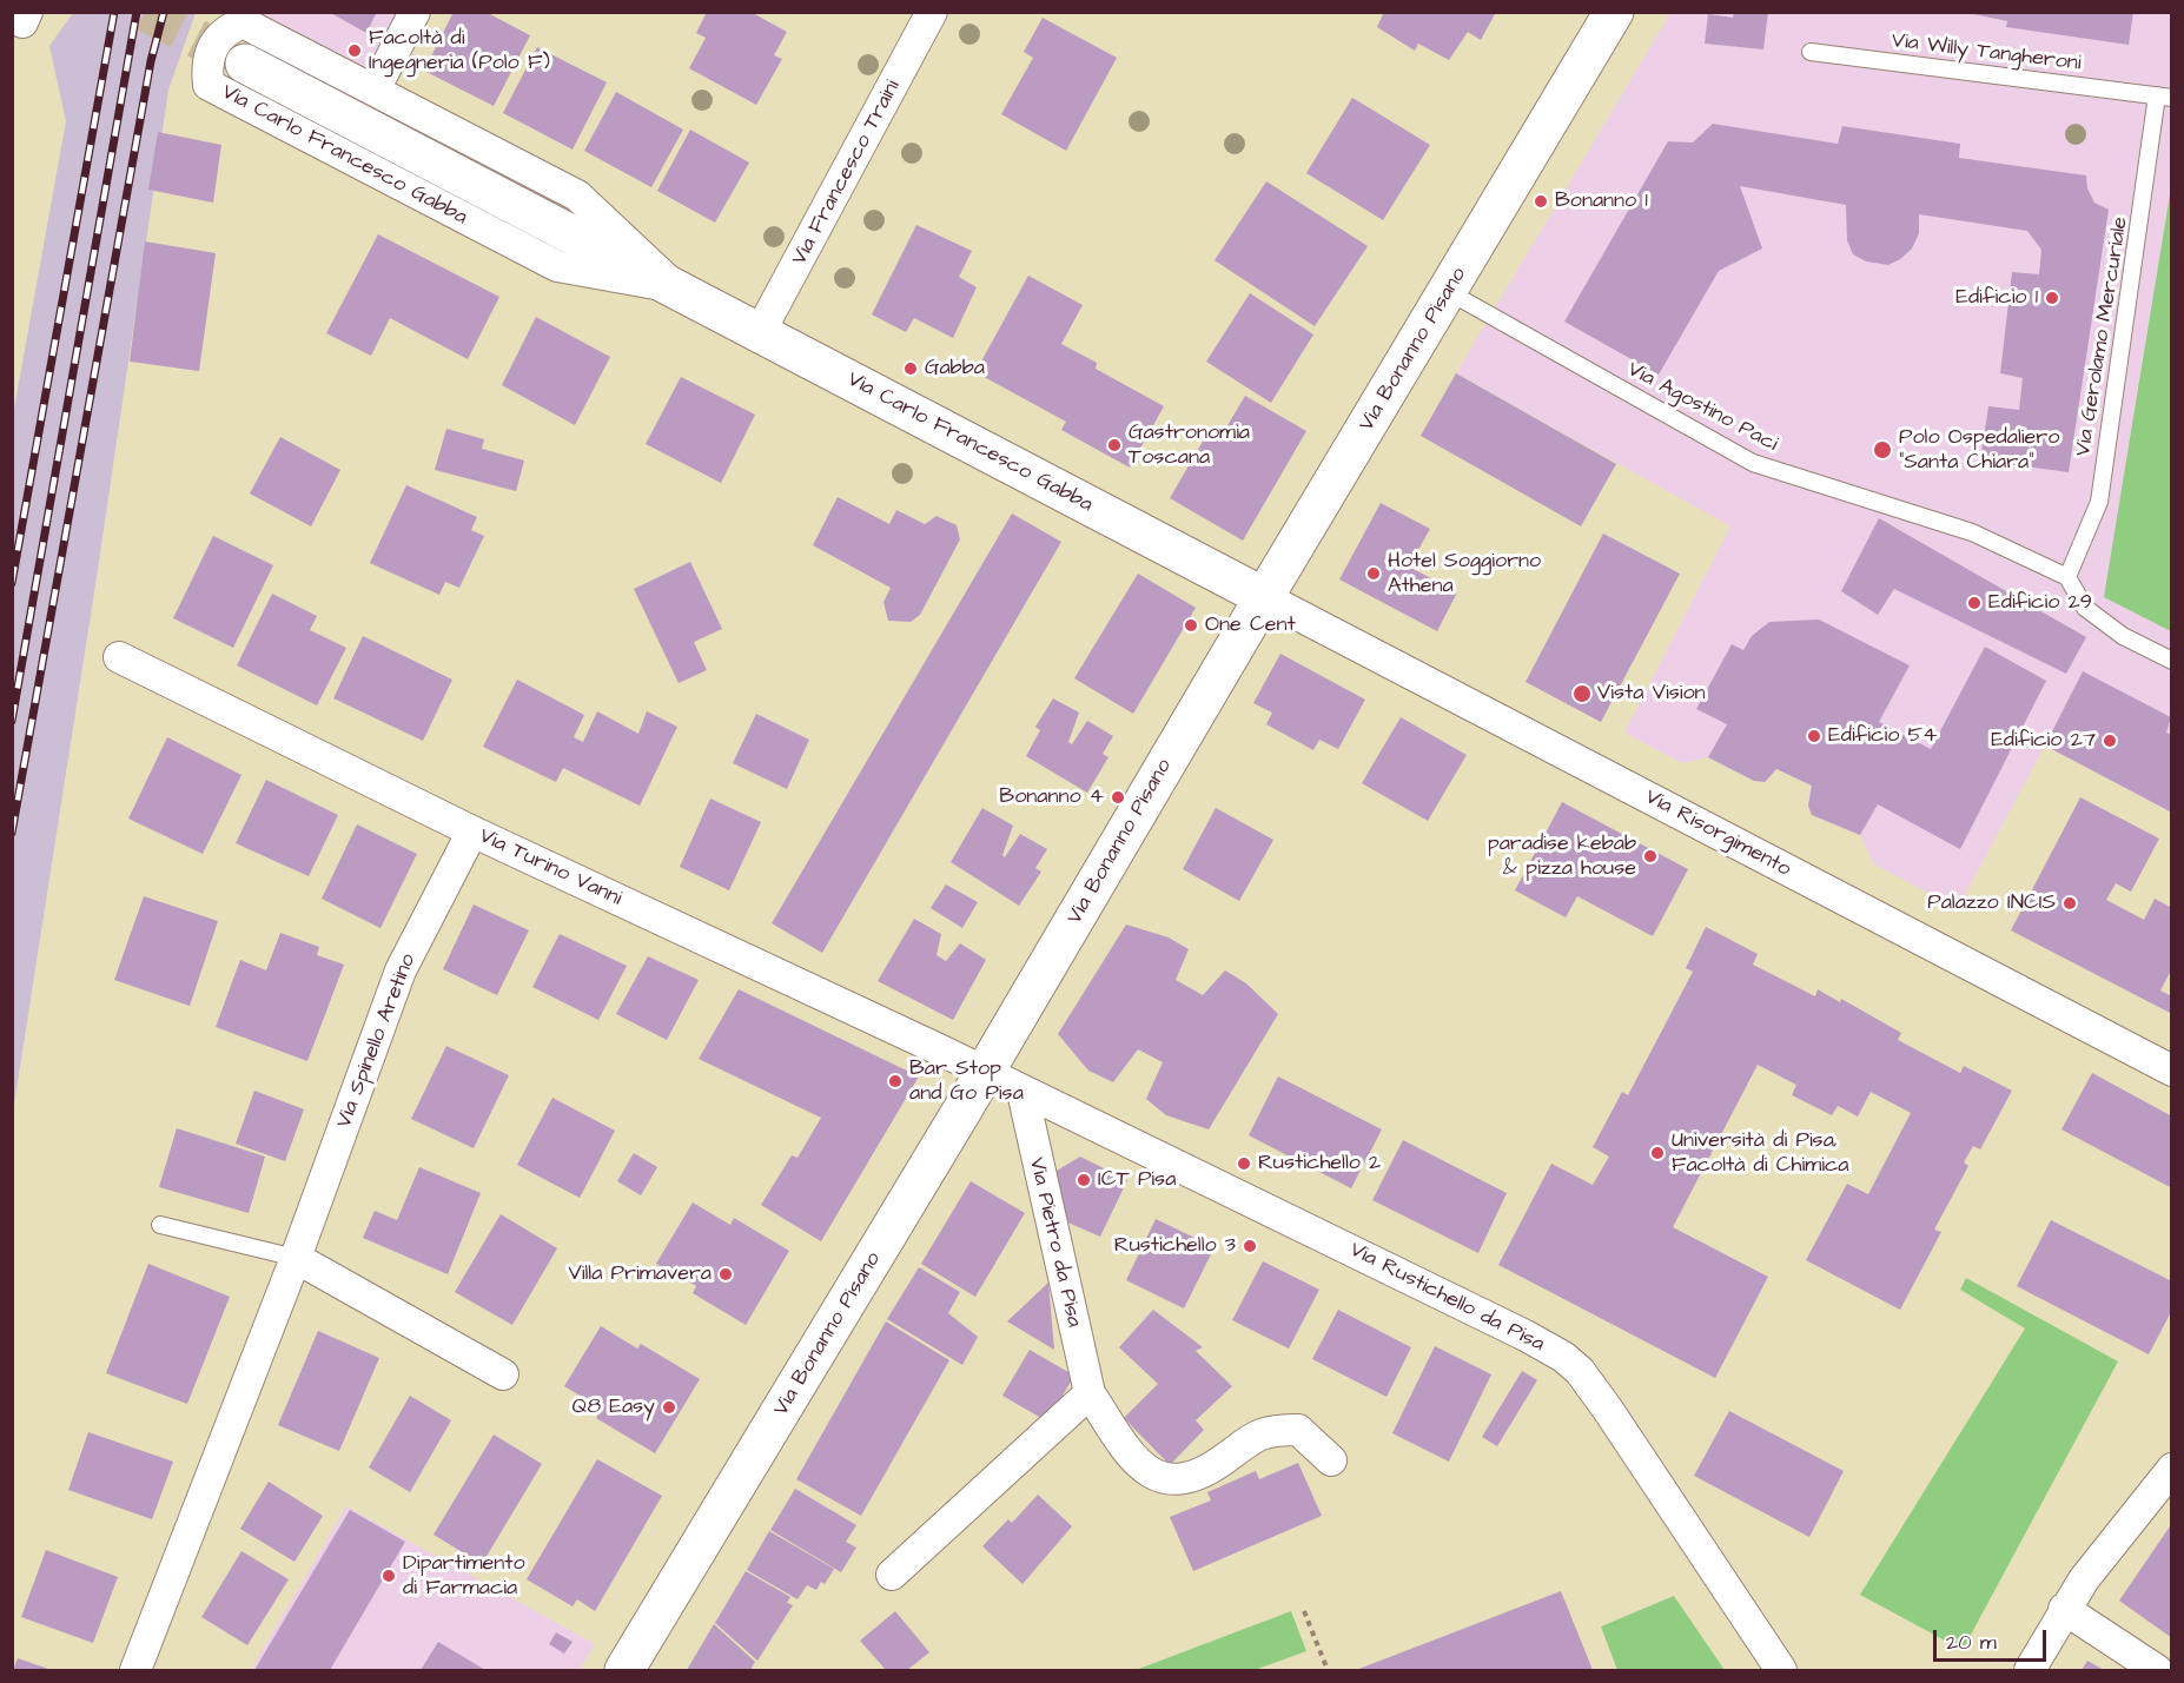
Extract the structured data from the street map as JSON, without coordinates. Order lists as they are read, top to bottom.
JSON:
{
  "streets": {
    "main road": ["Via Carlo Francesco Gabba", "Via Bonanno Pisano"],
    "street": [
      "Via Francesco Traini",
      "Via Risorgimento",
      "Via Turino Vanni",
      "Via Spinello Aretino",
      "Via Pietro da Pisa",
      "Via Rustichello da Pisa"
    ],
    "lane": ["Via Willy Tangheroni", "Via Gerolamo Mercuriale", "Via Agostino Paci"]
  },
  "crossings": [
    ["Via Willy Tangheroni", "Via Gerolamo Mercuriale"],
    ["Via Carlo Francesco Gabba", "Via Francesco Traini"],
    ["Via Carlo Francesco Gabba", "Via Bonanno Pisano"],
    ["Via Carlo Francesco Gabba", "Via Risorgimento"],
    ["Via Gerolamo Mercuriale", "Via Agostino Paci"],
    ["Via Bonanno Pisano", "Via Agostino Paci"],
    ["Via Bonanno Pisano", "Via Risorgimento"],
    ["Via Bonanno Pisano", "Via Turino Vanni"],
    ["Via Bonanno Pisano", "Via Rustichello da Pisa"],
    ["Via Turino Vanni", "Via Spinello Aretino"],
    ["Via Turino Vanni", "Via Rustichello da Pisa"],
    ["Via Pietro da Pisa", "Via Rustichello da Pisa"]
  ],
  "places": [
    "Facoltà di Ingegneria (Polo F)",
    "Bonanno 1",
    "Edificio 1",
    "Gabba",
    "Gastronomia Toscana",
    "Polo Ospedaliero \"Santa Chiara\"",
    "Hotel Soggiorno Athena",
    "Edificio 29",
    "One Cent",
    "Vista Vision",
    "Edificio 54",
    "Edificio 27",
    "Bonanno 4",
    "paradise kebab & pizza house",
    "Palazzo INCIS",
    "Bar Stop and Go Pisa",
    "Università di Pisa, Facoltà di Chimica",
    "Rustichello 2",
    "ICT Pisa",
    "Rustichello 3",
    "Villa Primavera",
    "Q8 Easy",
    "Dipartimento di Farmacia"
  ],
  "scale_bar": "20 m"
}
